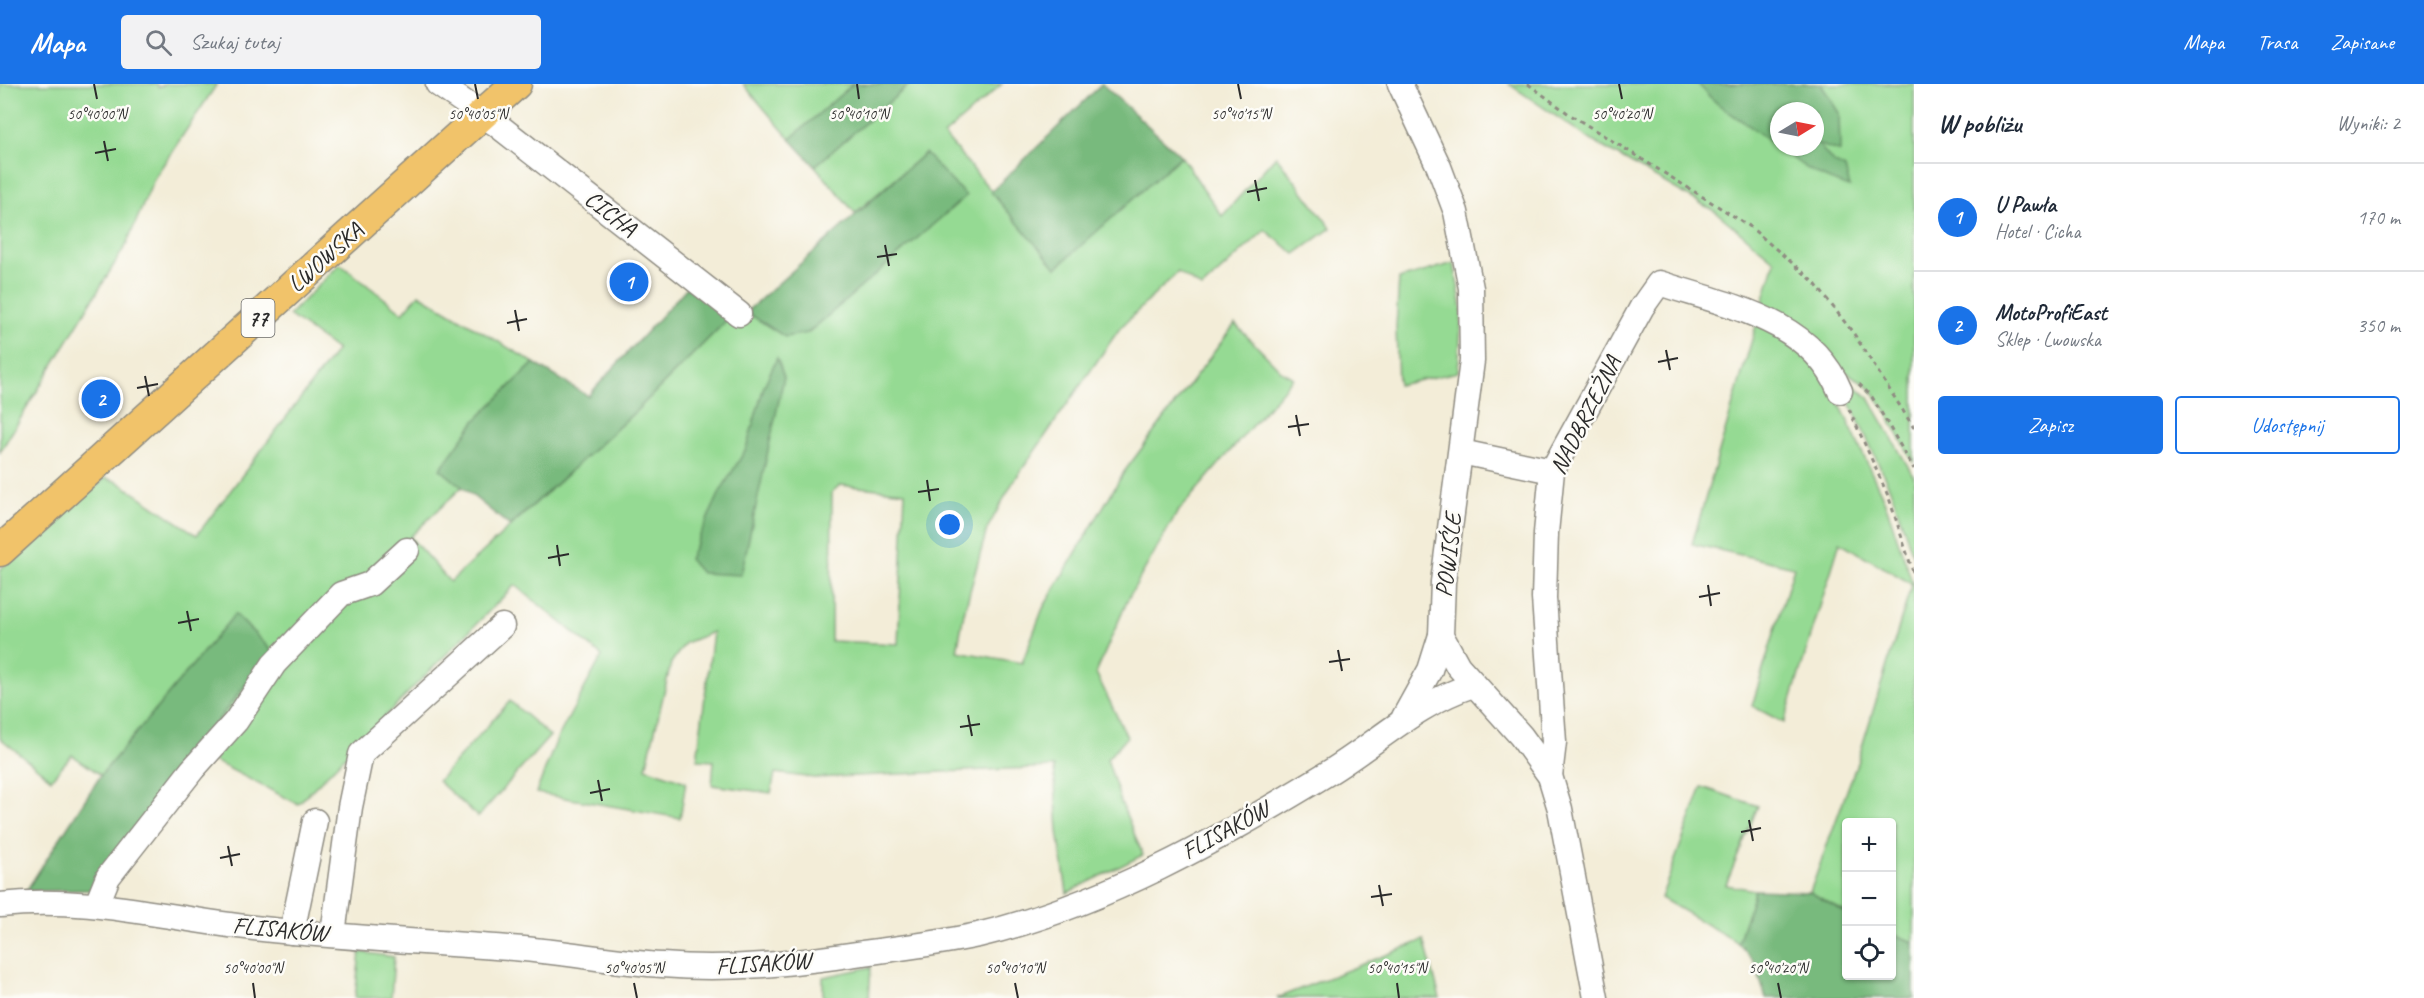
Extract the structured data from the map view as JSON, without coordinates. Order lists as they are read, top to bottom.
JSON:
{
  "streets": {
    "main road": ["LWOWSKA", "77"],
    "street": [
      "CICHA",
      "NADBRZEŻNA",
      "POWIŚLE",
      "FLISAKÓW"
    ]
  },
  "crossings": [
    ["CICHA", "LWOWSKA"],
    ["POWIŚLE", "FLISAKÓW"]
  ],
  "north": "right",
  "page": {
    "header": "Mapa",
    "search": "Szukaj tutaj",
    "nav": ["Mapa", "Trasa", "Zapisane"],
    "heading": ["W pobliżu", "Wyniki: 2"],
    "list": [
      {
        "mark": "1",
        "name": "U Pawła",
        "note": "Hotel · Cicha",
        "value": "170 m"
      },
      {
        "mark": "2",
        "name": "MotoProfiEast",
        "note": "Sklep · Lwowska",
        "value": "350 m"
      }
    ],
    "pins": ["1", "2"],
    "buttons": ["Zapisz", "Udostępnij"],
    "map_buttons": ["+", "−"]
  },
  "coordinates": [
    "50°40'00\"N",
    "50°40'05\"N",
    "50°40'10\"N",
    "50°40'15\"N",
    "50°40'20\"N"
  ]
}
